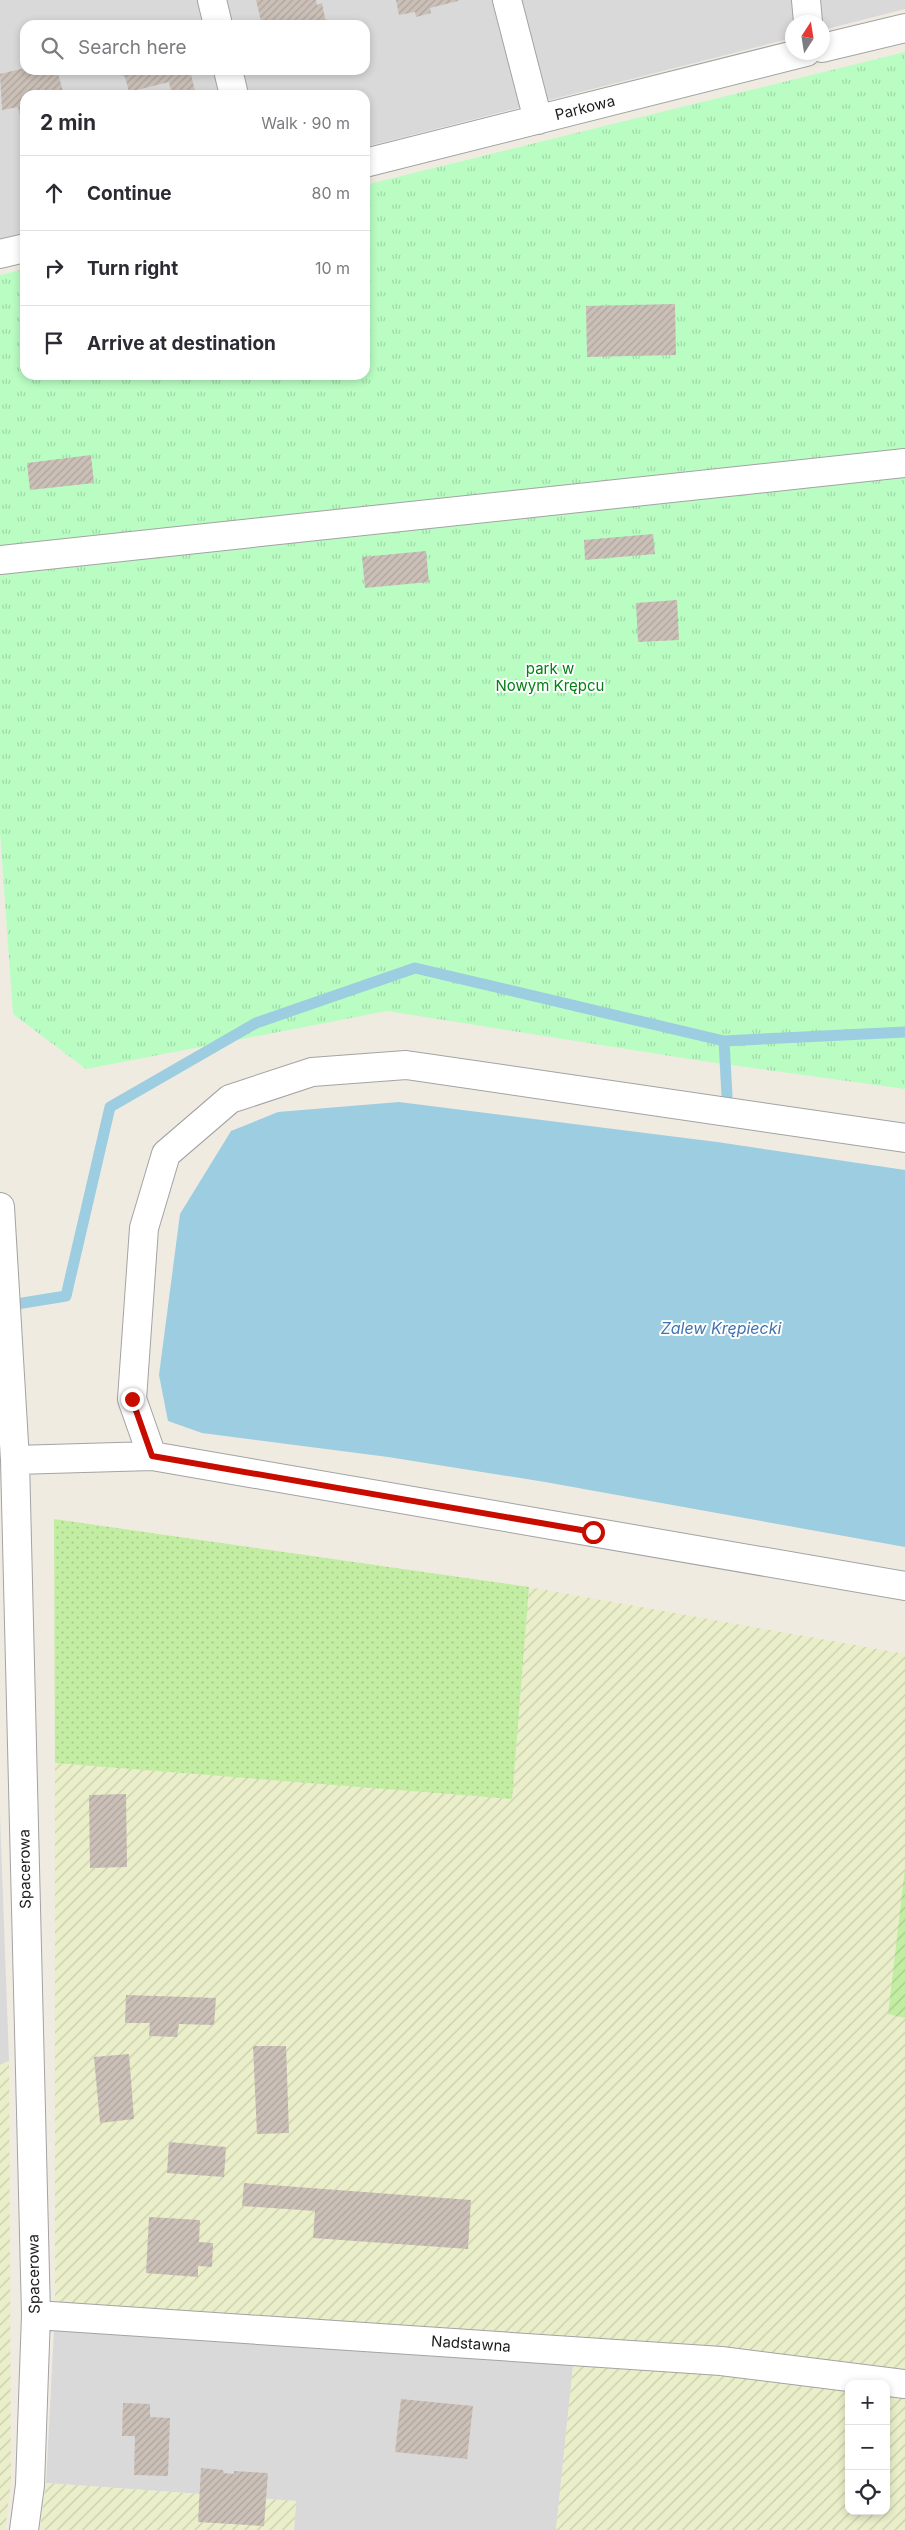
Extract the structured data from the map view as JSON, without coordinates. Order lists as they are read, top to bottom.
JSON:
{
  "streets": {
    "street": ["Parkowa", "Spacerowa", "Nadstawna"]
  },
  "crossings": [
    ["Spacerowa", "Nadstawna"]
  ],
  "water": ["Zalew Krępiecki"],
  "parks": ["park w Nowym Krępcu"],
  "north": "top",
  "page": {
    "search": "Search here",
    "heading": ["2 min", "Walk · 90 m"],
    "list": [
      ["Continue", "80 m"],
      ["Turn right", "10 m"],
      "Arrive at destination"
    ],
    "map_buttons": ["+", "−"]
  }
}
